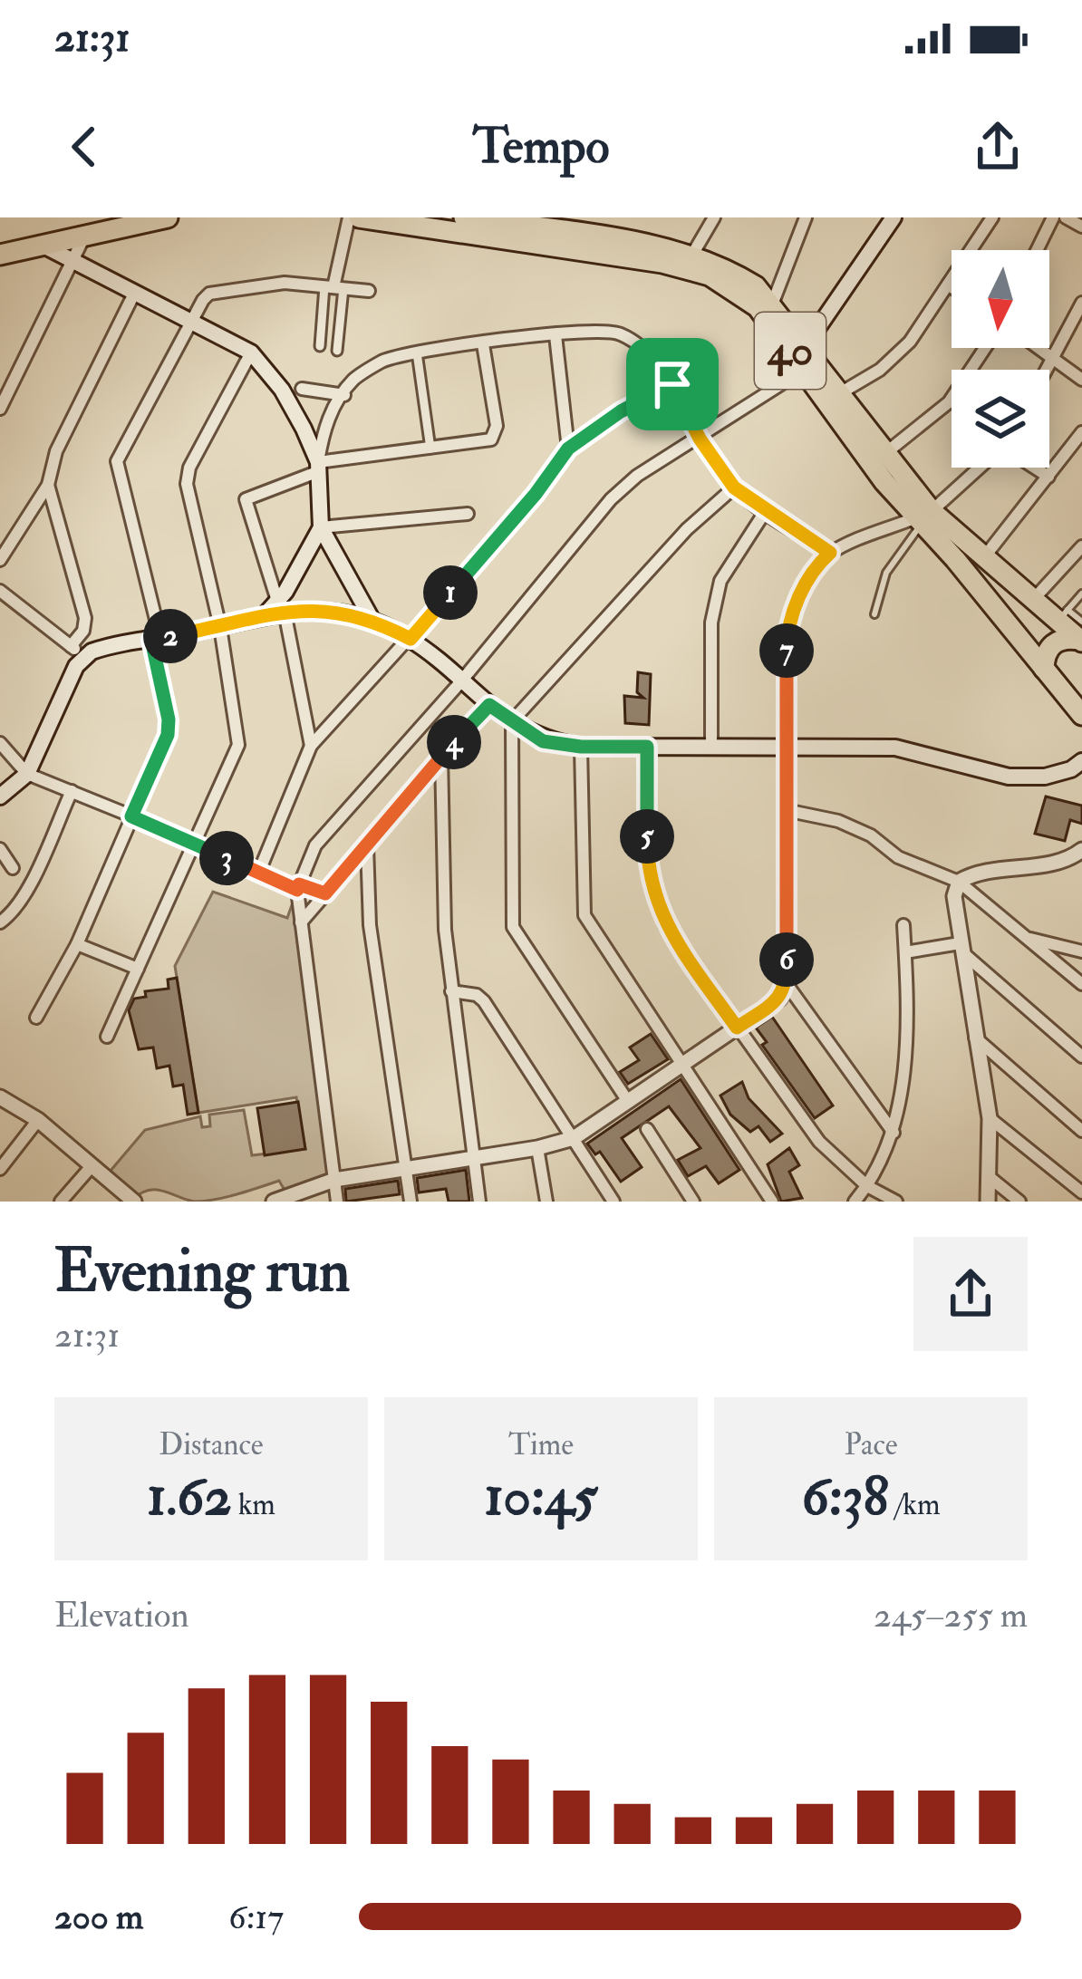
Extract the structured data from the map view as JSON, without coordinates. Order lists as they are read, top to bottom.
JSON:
{
  "streets": {
    "highway": ["40"]
  },
  "north": "bottom",
  "page": {
    "status": "21:31",
    "header": "Tempo",
    "pins": [
      "1",
      "2",
      "7",
      "4",
      "5",
      "3",
      "6"
    ],
    "heading": ["Evening run", "21:31"],
    "stats": [
      ["Distance", "1.62 km"],
      ["Time", "10:45"],
      ["Pace", "6:38 /km"]
    ],
    "chart": ["Elevation", "245–255 m"],
    "list": [
      {
        "name": "200 m",
        "note": "6:17"
      }
    ]
  }
}
